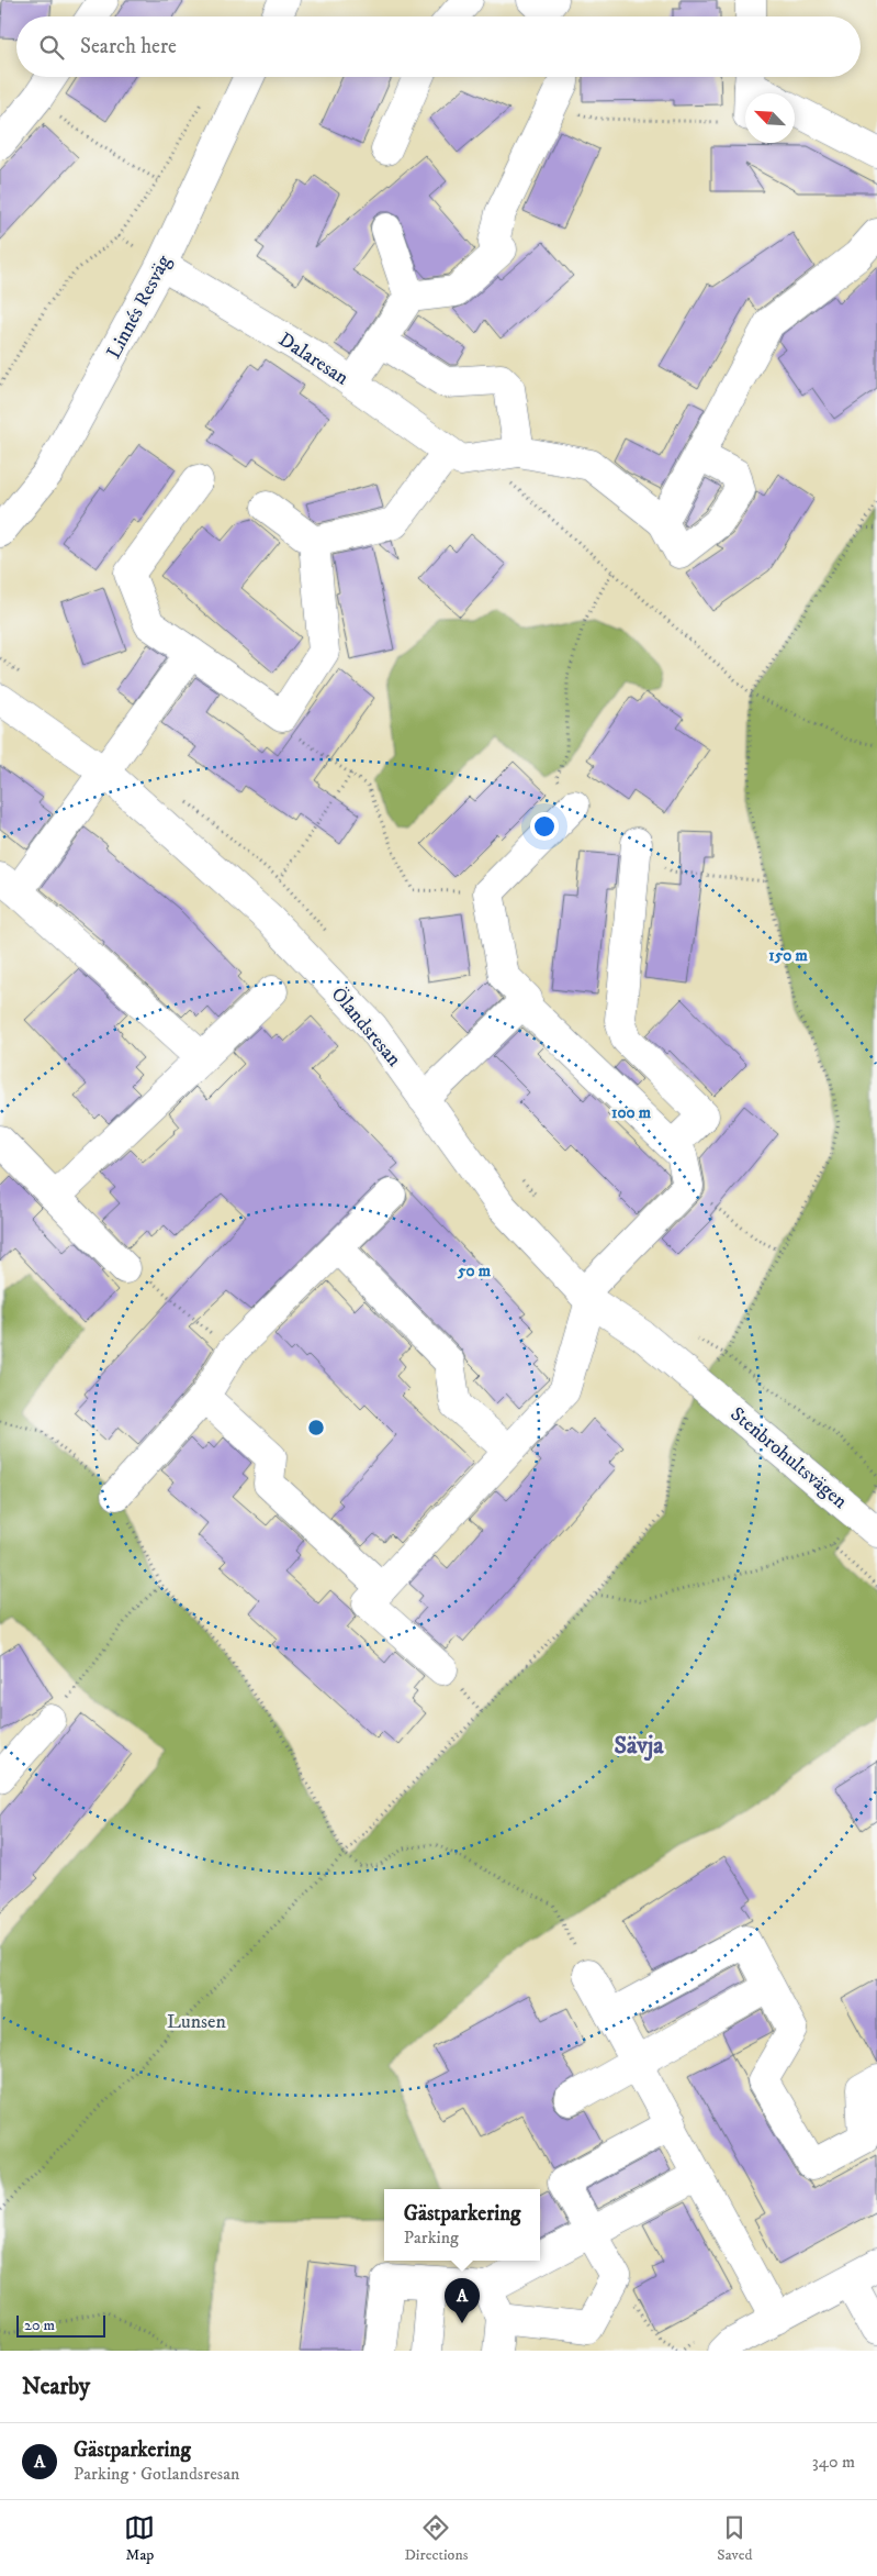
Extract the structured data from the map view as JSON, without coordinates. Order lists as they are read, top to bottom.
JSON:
{
  "streets": {
    "street": [
      "Linnés Resväg",
      "Dalaresan",
      "Ölandsresan",
      "Stenbrohultsvägen"
    ]
  },
  "crossings": [
    ["Linnés Resväg", "Dalaresan"],
    ["Ölandsresan", "Stenbrohultsvägen"]
  ],
  "districts": ["Sävja"],
  "parks": ["Lunsen"],
  "scale_bar": "20 m",
  "north": "top left",
  "page": {
    "search": "Search here",
    "popup": ["Gästparkering", "Parking"],
    "pins": "A",
    "scale": "20 m",
    "heading": "Nearby",
    "list": [
      {
        "mark": "A",
        "name": "Gästparkering",
        "note": "Parking · Gotlandsresan",
        "value": "340 m"
      }
    ],
    "nav": ["Map", "Directions", "Saved"]
  },
  "rings": ["150 m", "100 m", "50 m"]
}
